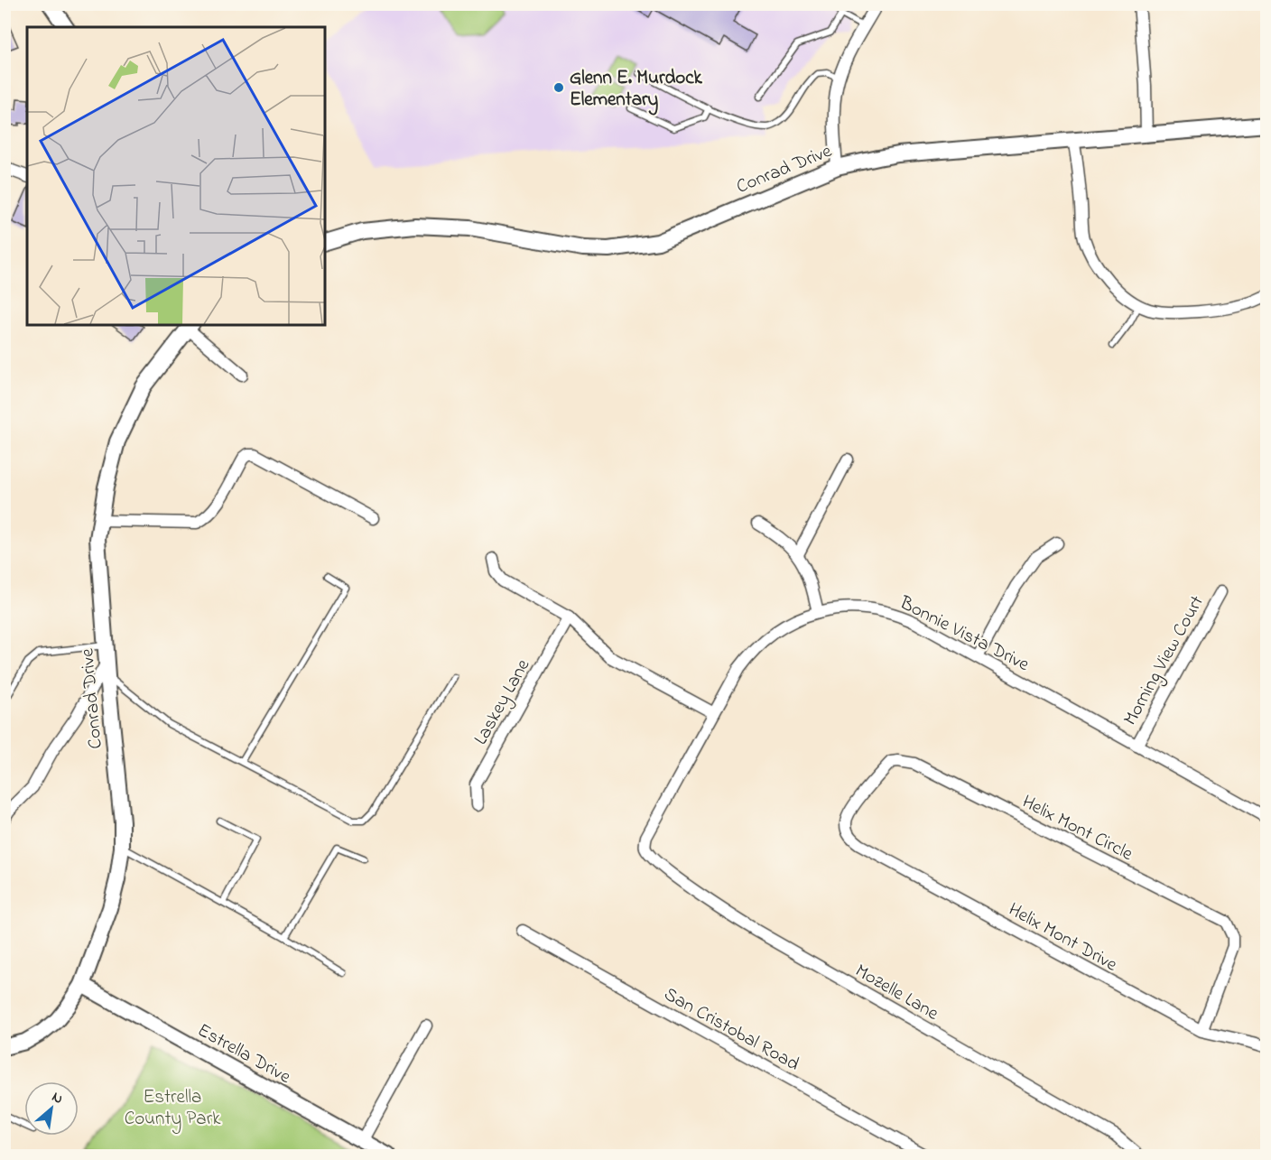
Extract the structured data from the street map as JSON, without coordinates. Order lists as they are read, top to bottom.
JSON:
{
  "streets": {
    "street": [
      "Conrad Drive",
      "Bonnie Vista Drive",
      "Morning View Court",
      "Laskey Lane",
      "Helix Mont Circle",
      "Helix Mont Drive",
      "Mozelle Lane",
      "San Cristobal Road",
      "Estrella Drive"
    ]
  },
  "crossings": [
    ["Conrad Drive", "Estrella Drive"],
    ["Bonnie Vista Drive", "Morning View Court"],
    ["Bonnie Vista Drive", "Mozelle Lane"],
    ["Helix Mont Circle", "Helix Mont Drive"]
  ],
  "parks": ["Estrella County Park"],
  "places": ["Glenn E. Murdock Elementary"],
  "north": "top right"
}
